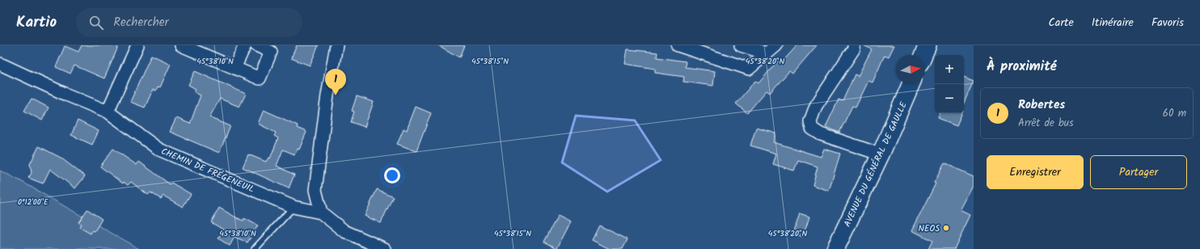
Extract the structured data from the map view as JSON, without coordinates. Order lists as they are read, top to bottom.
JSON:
{
  "streets": {
    "main road": ["AVENUE DU GÉNÉRAL DE GAULLE"],
    "street": ["CHEMIN DE FRÉGENEUIL"]
  },
  "places": ["NEOS"],
  "north": "right",
  "page": {
    "header": "Kartio",
    "search": "Rechercher",
    "nav": ["Carte", "Itinéraire", "Favoris"],
    "heading": "À proximité",
    "map_buttons": ["+", "−"],
    "pins": "1",
    "list": [
      {
        "mark": "1",
        "name": "Robertes",
        "note": "Arrêt de bus",
        "value": "60 m"
      }
    ],
    "buttons": ["Enregistrer", "Partager"]
  },
  "coordinates": [
    "45°38'10\"N",
    "45°38'15\"N",
    "45°38'20\"N",
    "0°12'00\"E"
  ]
}
